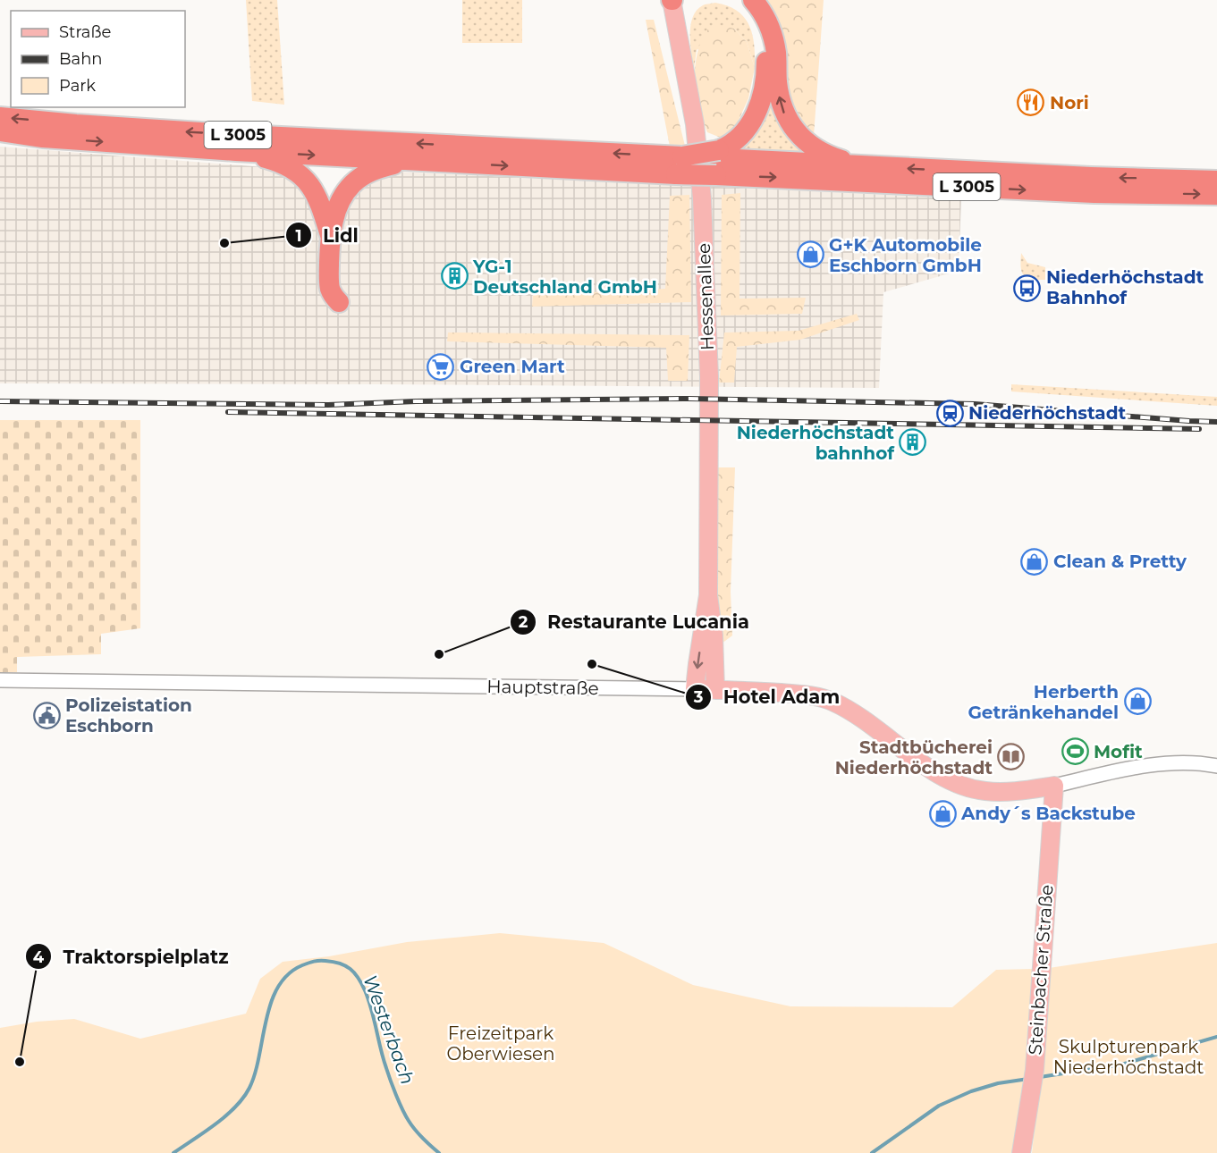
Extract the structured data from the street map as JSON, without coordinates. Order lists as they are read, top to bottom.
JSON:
{
  "streets": {
    "highway": ["L 3005"],
    "main road": ["Hessenallee", "Hauptstraße", "Steinbacher Straße"]
  },
  "crossings": [
    ["Hessenallee", "Hauptstraße"],
    ["Hauptstraße", "Steinbacher Straße"]
  ],
  "water": ["Westerbach"],
  "parks": ["Freizeitpark Oberwiesen", "Skulpturenpark Niederhöchstadt"],
  "places": {
    "restaurant": ["Nori"],
    "other": [
      "Lidl",
      "Restaurante Lucania",
      "Hotel Adam",
      "Traktorspielplatz"
    ],
    "shop": [
      "G+K Automobile Eschborn GmbH",
      "Clean & Pretty",
      "Herberth Getränkehandel",
      "Andy´s Backstube"
    ],
    "building": ["YG-1 Deutschland GmbH", "Niederhöchstadt bahnhof"],
    "bus stop": ["Niederhöchstadt Bahnhof"],
    "supermarket": ["Green Mart"],
    "station": ["Niederhöchstadt"],
    "public building": ["Polizeistation Eschborn"],
    "sports": ["Mofit"],
    "library": ["Stadtbücherei Niederhöchstadt"]
  },
  "legend": ["Straße", "Bahn", "Park"]
}
